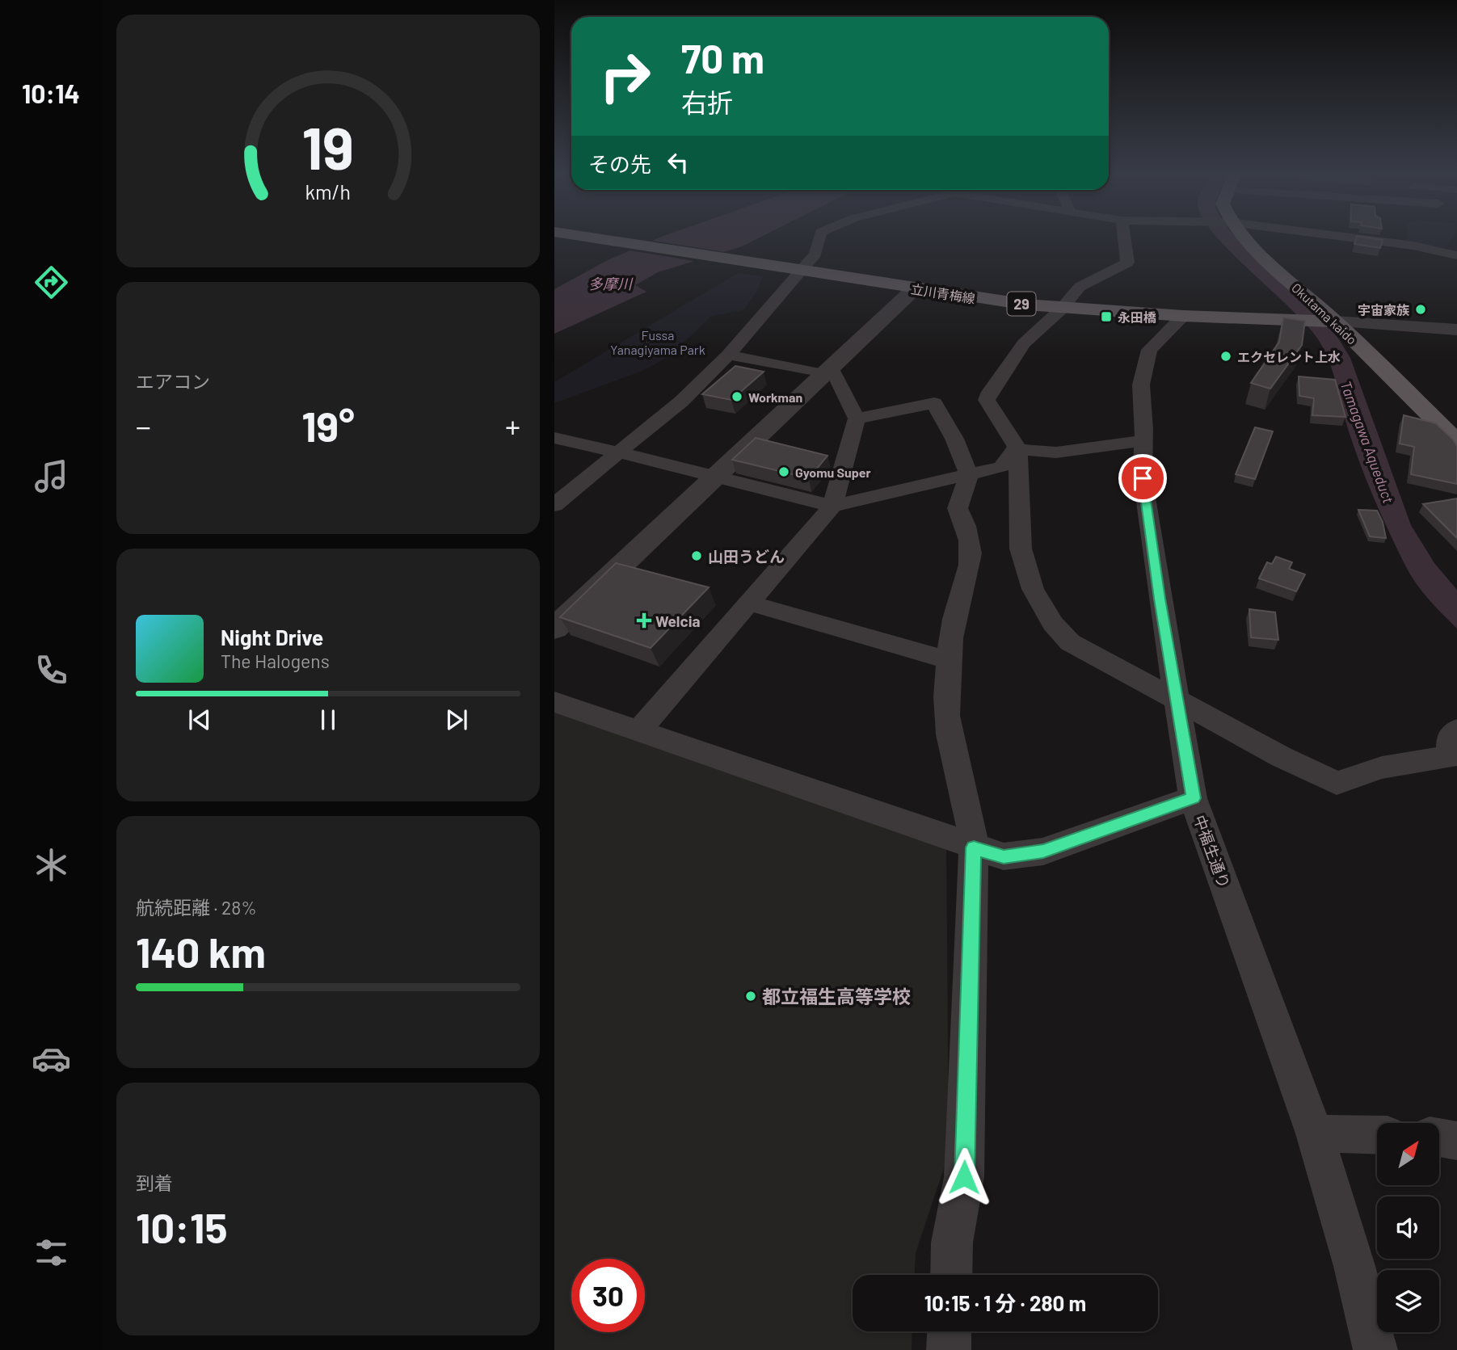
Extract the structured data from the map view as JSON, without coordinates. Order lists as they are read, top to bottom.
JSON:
{
  "streets": {
    "main road": ["立川青梅線", "29", "Okutama kaido"],
    "street": ["中福生通り"]
  },
  "crossings": [
    ["立川青梅線", "Okutama kaido"],
    ["立川青梅線", "中福生通り"]
  ],
  "water": ["多摩川", "Tamagawa Aqueduct"],
  "parks": ["Fussa Yanagiyama Park"],
  "places": {
    "other": [
      "宇宙家族",
      "エクセレント上水",
      "Workman",
      "Gyomu Super",
      "山田うどん",
      "都立福生高等学校"
    ],
    "transit": ["永田橋"],
    "health": ["Welcia"]
  },
  "north": "top right",
  "page": {
    "tabs": "10:14",
    "turn": ["70 m", "右折"],
    "then": "その先",
    "tile": [
      "エアコン",
      ["航続距離 · 28%", "140 km"],
      ["到着", "10:15"]
    ],
    "heat": ["−", "19°", "+"],
    "song": ["Night Drive", "The Halogens"],
    "limit": "30",
    "trip": "10:15 · 1 分 · 280 m",
    "gauge": ["19", "km/h"]
  }
}
